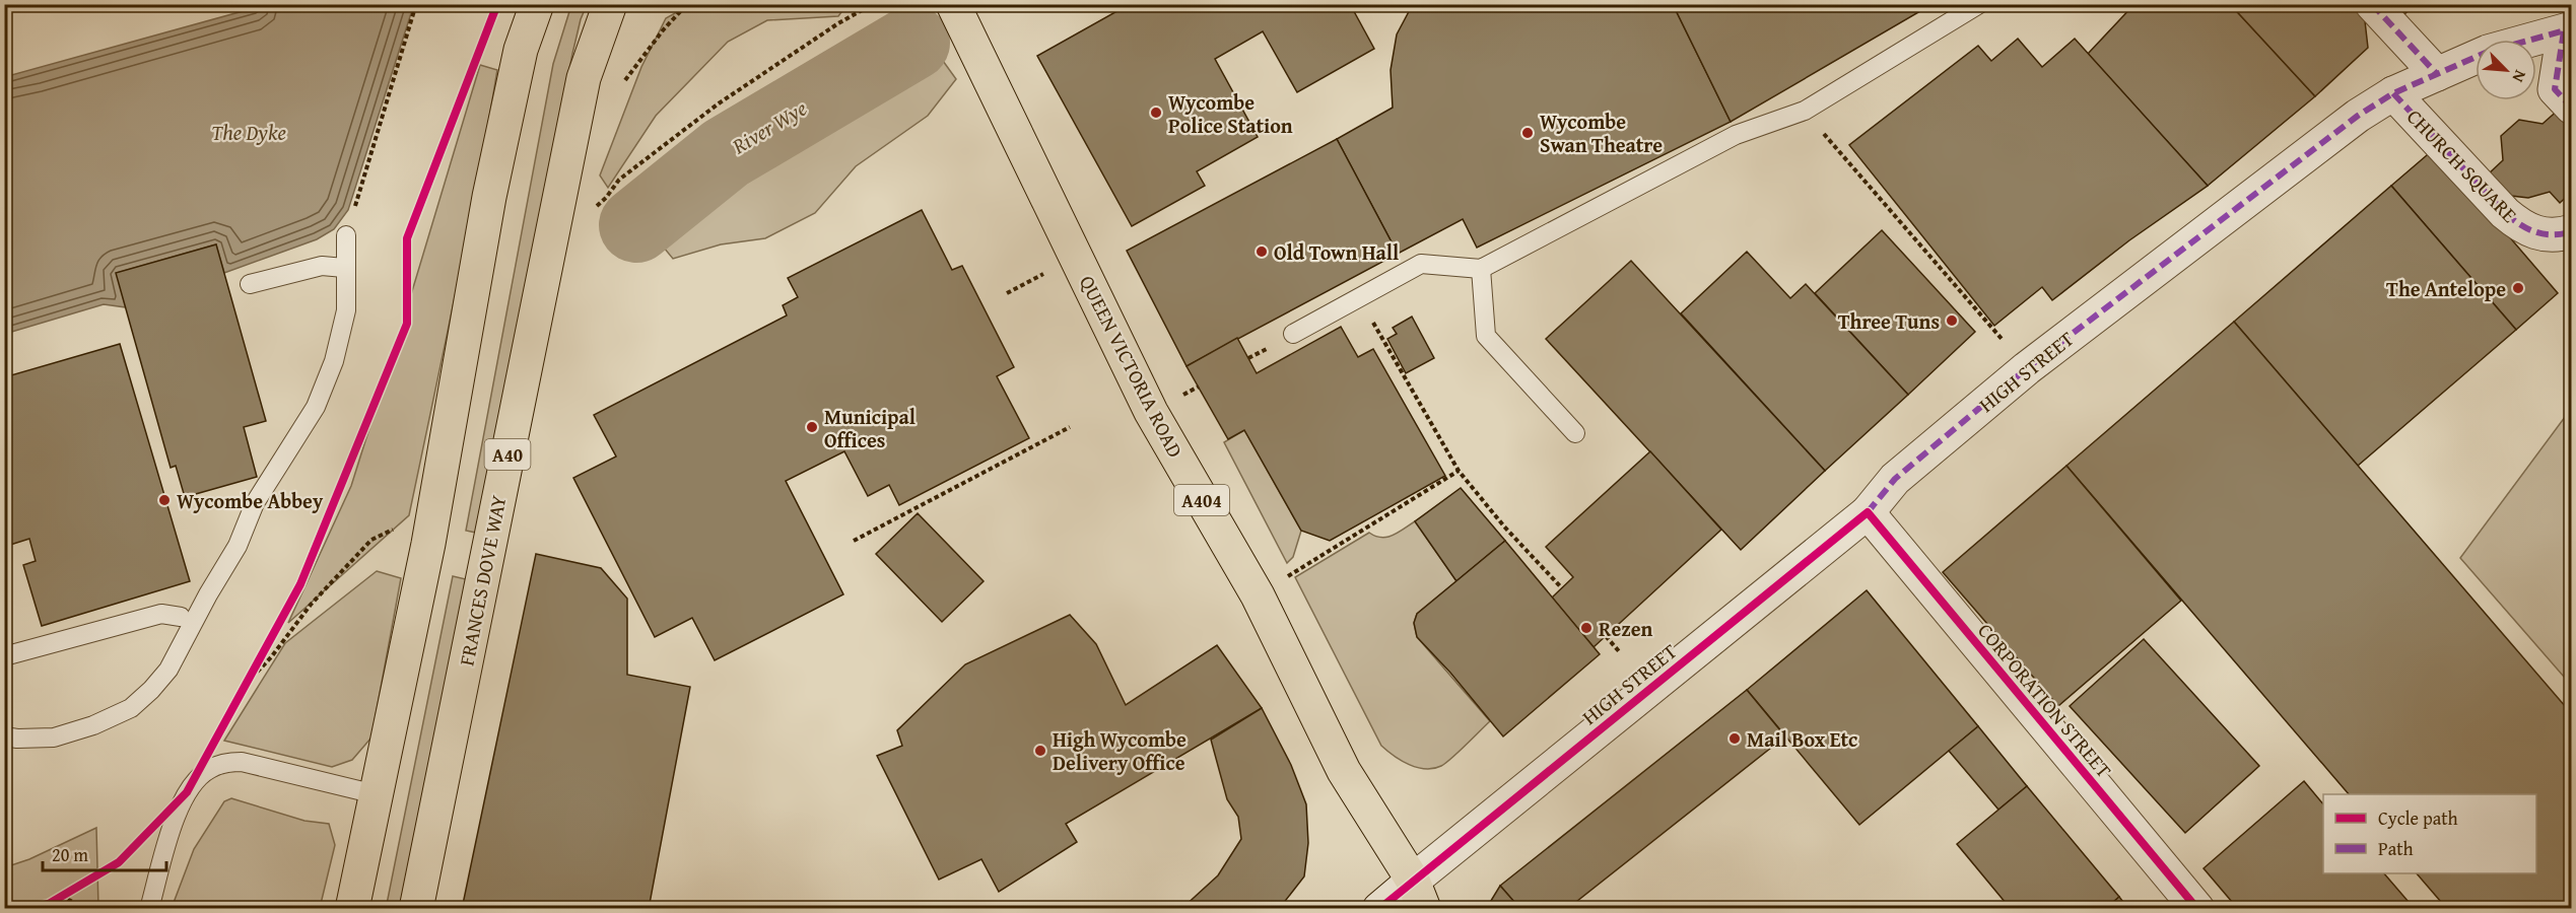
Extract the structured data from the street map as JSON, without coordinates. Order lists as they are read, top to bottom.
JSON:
{
  "streets": {
    "main road": [
      "QUEEN VICTORIA ROAD",
      "A40",
      "A404",
      "FRANCES DOVE WAY"
    ],
    "street": ["CHURCH SQUARE", "HIGH STREET", "CORPORATION STREET"]
  },
  "crossings": [
    ["CHURCH SQUARE", "HIGH STREET"],
    ["QUEEN VICTORIA ROAD", "HIGH STREET"],
    ["HIGH STREET", "CORPORATION STREET"]
  ],
  "water": ["River Wye", "The Dyke"],
  "places": [
    "Wycombe Police Station",
    "Wycombe Swan Theatre",
    "Old Town Hall",
    "The Antelope",
    "Three Tuns",
    "Municipal Offices",
    "Wycombe Abbey",
    "Rezen",
    "Mail Box Etc",
    "High Wycombe Delivery Office"
  ],
  "legend": ["Cycle path", "Path"],
  "scale_bar": "20 m",
  "north": "bottom right"
}
